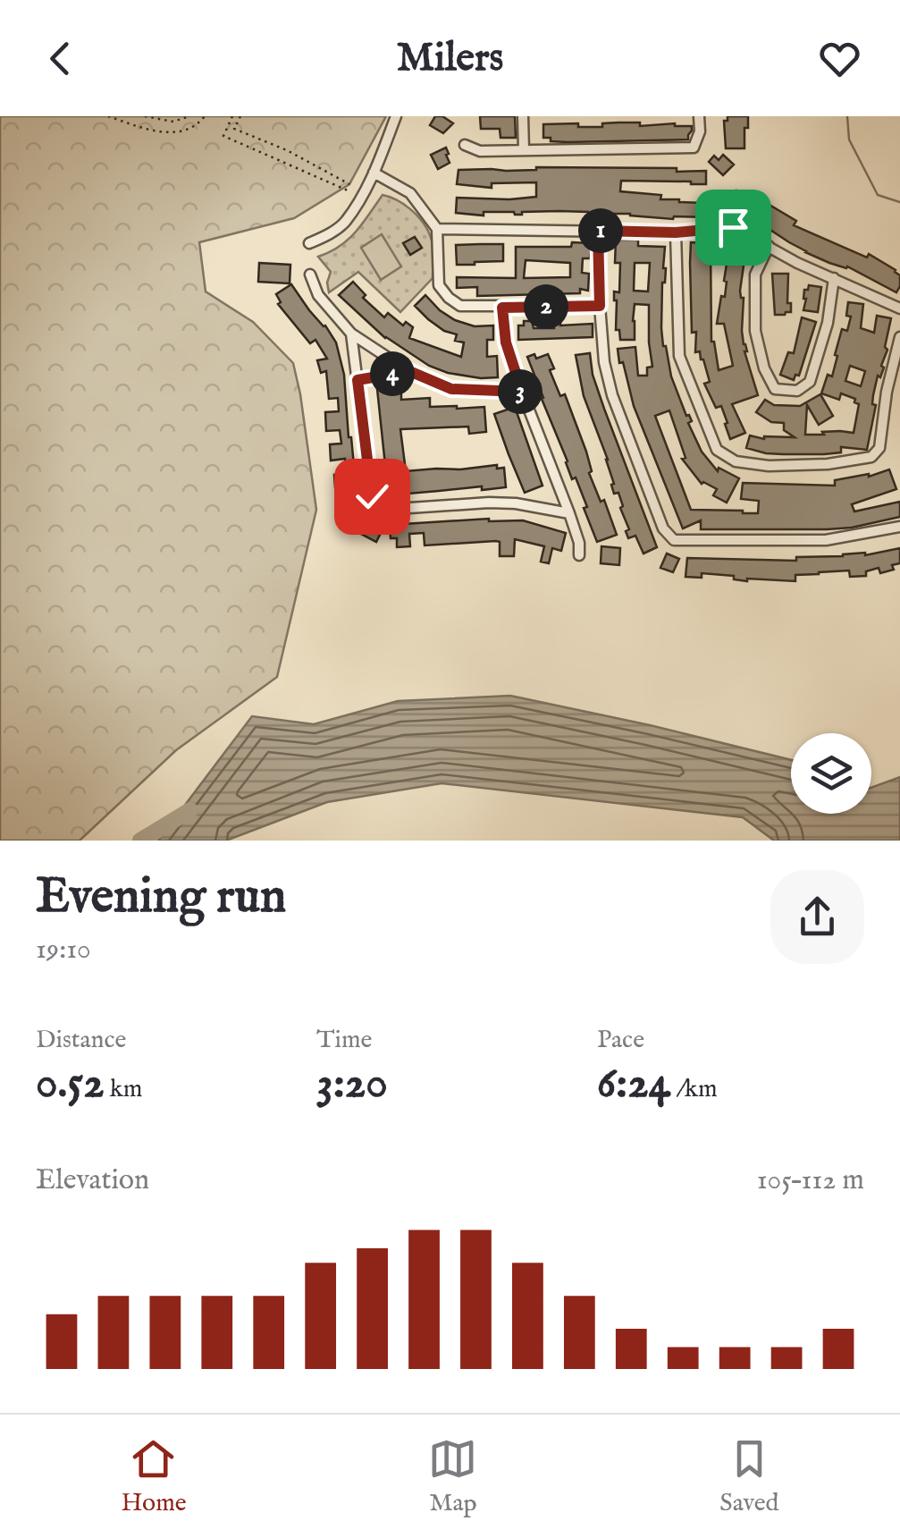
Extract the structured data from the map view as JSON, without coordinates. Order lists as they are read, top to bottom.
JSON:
{
  "page": {
    "header": "Milers",
    "pins": [
      "1",
      "2",
      "4",
      "3"
    ],
    "heading": ["Evening run", "19:10"],
    "stats": [
      ["Distance", "0.52 km"],
      ["Time", "3:20"],
      ["Pace", "6:24 /km"]
    ],
    "chart": ["Elevation", "105–112 m"],
    "tabs": ["Home", "Map", "Saved"]
  }
}
